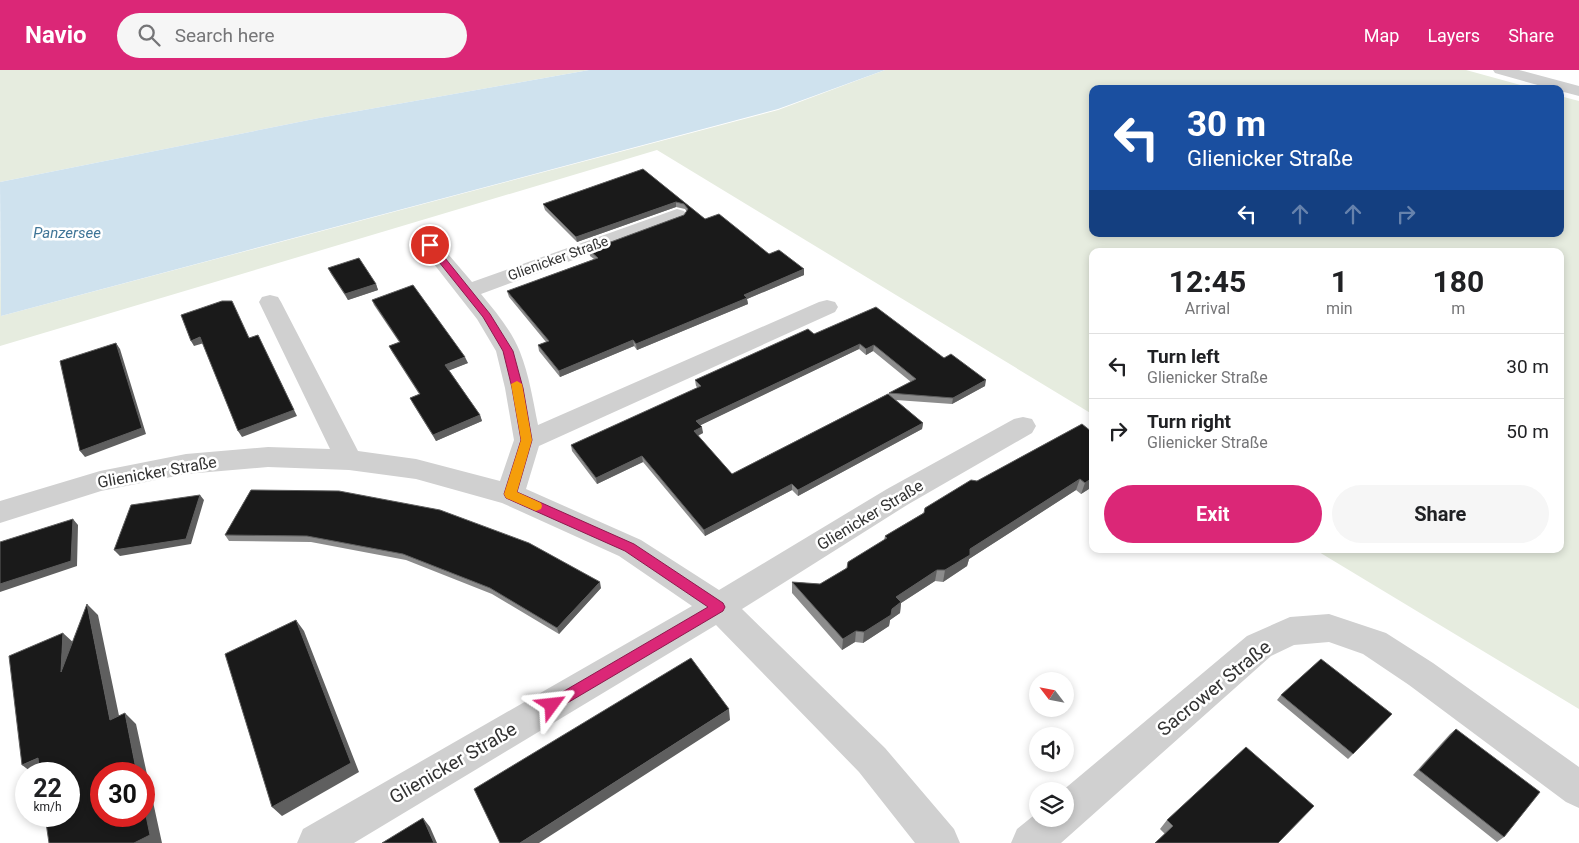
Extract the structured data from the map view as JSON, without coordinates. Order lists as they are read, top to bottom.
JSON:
{
  "streets": {
    "street": ["Glienicker Straße", "Sacrower Straße"]
  },
  "water": ["Panzersee"],
  "north": "top left",
  "page": {
    "header": "Navio",
    "search": "Search here",
    "nav": ["Map", "Layers", "Share"],
    "turn": ["30 m", "Glienicker Straße"],
    "eta": [
      "12:45",
      "Arrival",
      "1",
      "min",
      "180",
      "m"
    ],
    "list": [
      {
        "name": "Turn left",
        "note": "Glienicker Straße",
        "value": "30 m"
      },
      {
        "name": "Turn right",
        "note": "Glienicker Straße",
        "value": "50 m"
      }
    ],
    "buttons": ["Exit", "Share"],
    "speed": "22 km/h",
    "limit": "30"
  }
}
